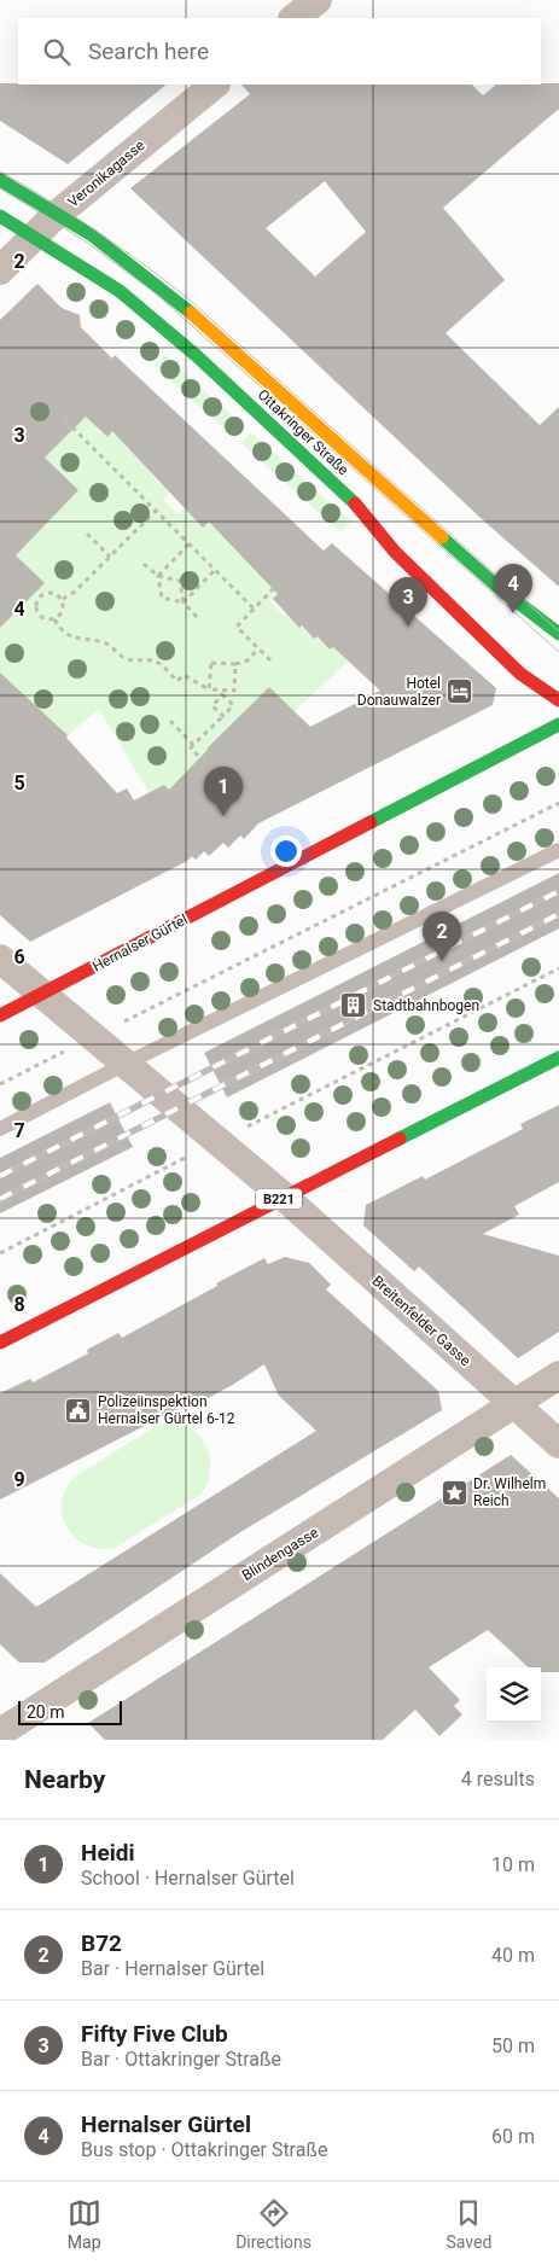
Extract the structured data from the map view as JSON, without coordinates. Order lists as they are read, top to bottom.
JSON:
{
  "streets": {
    "main road": ["Ottakringer Straße", "Hernalser Gürtel", "B221"],
    "street": ["Veronikagasse", "Breitenfelder Gasse", "Blindengasse"]
  },
  "crossings": [
    ["Veronikagasse", "Ottakringer Straße"],
    ["B221", "Breitenfelder Gasse"],
    ["Breitenfelder Gasse", "Blindengasse"]
  ],
  "places": {
    "hotel": ["Hotel Donauwalzer"],
    "building": ["Stadtbahnbogen"],
    "public building": ["Polizeiinspektion Hernalser Gürtel 6-12"],
    "place": ["Dr. Wilhelm Reich"]
  },
  "scale_bar": "20 m",
  "page": {
    "search": "Search here",
    "pins": [
      "4",
      "3",
      "1",
      "2"
    ],
    "scale": "20 m",
    "heading": ["Nearby", "4 results"],
    "list": [
      {
        "mark": "1",
        "name": "Heidi",
        "note": "School · Hernalser Gürtel",
        "value": "10 m"
      },
      {
        "mark": "2",
        "name": "B72",
        "note": "Bar · Hernalser Gürtel",
        "value": "40 m"
      },
      {
        "mark": "3",
        "name": "Fifty Five Club",
        "note": "Bar · Ottakringer Straße",
        "value": "50 m"
      },
      {
        "mark": "4",
        "name": "Hernalser Gürtel",
        "note": "Bus stop · Ottakringer Straße",
        "value": "60 m"
      }
    ],
    "nav": ["Map", "Directions", "Saved"]
  },
  "grid": {
    "rows": [
      "2",
      "3",
      "4",
      "5",
      "6",
      "7",
      "8",
      "9"
    ]
  }
}
